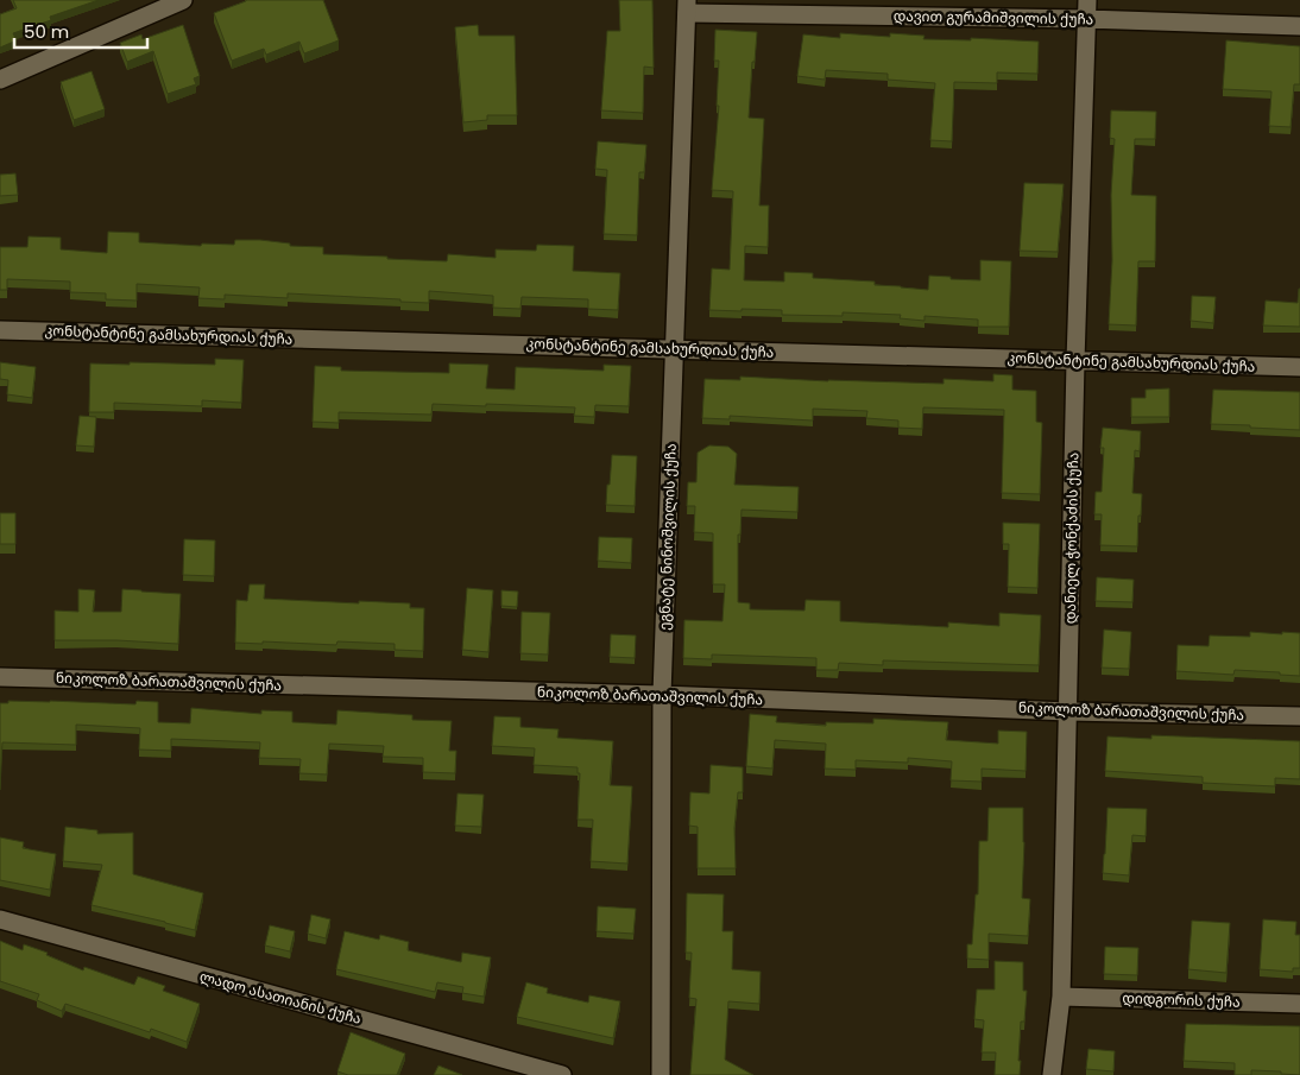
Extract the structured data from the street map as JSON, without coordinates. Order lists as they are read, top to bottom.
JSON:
{
  "streets": {
    "street": [
      "დავით გურამიშვილის ქუჩა",
      "კონსტანტინე გამსახურდიას ქუჩა",
      "ეგნატე ნინოშვილის ქუჩა",
      "დანიელ ჭონქაძის ქუჩა",
      "ნიკოლოზ ბარათაშვილის ქუჩა",
      "ლადო ასათიანის ქუჩა",
      "დიდგორის ქუჩა"
    ]
  },
  "crossings": [
    ["დავით გურამიშვილის ქუჩა", "ეგნატე ნინოშვილის ქუჩა"],
    ["დავით გურამიშვილის ქუჩა", "დანიელ ჭონქაძის ქუჩა"],
    ["კონსტანტინე გამსახურდიას ქუჩა", "ეგნატე ნინოშვილის ქუჩა"],
    ["კონსტანტინე გამსახურდიას ქუჩა", "დანიელ ჭონქაძის ქუჩა"],
    ["ეგნატე ნინოშვილის ქუჩა", "ნიკოლოზ ბარათაშვილის ქუჩა"],
    ["დანიელ ჭონქაძის ქუჩა", "ნიკოლოზ ბარათაშვილის ქუჩა"],
    ["დანიელ ჭონქაძის ქუჩა", "დიდგორის ქუჩა"]
  ],
  "scale_bar": "50 m"
}
